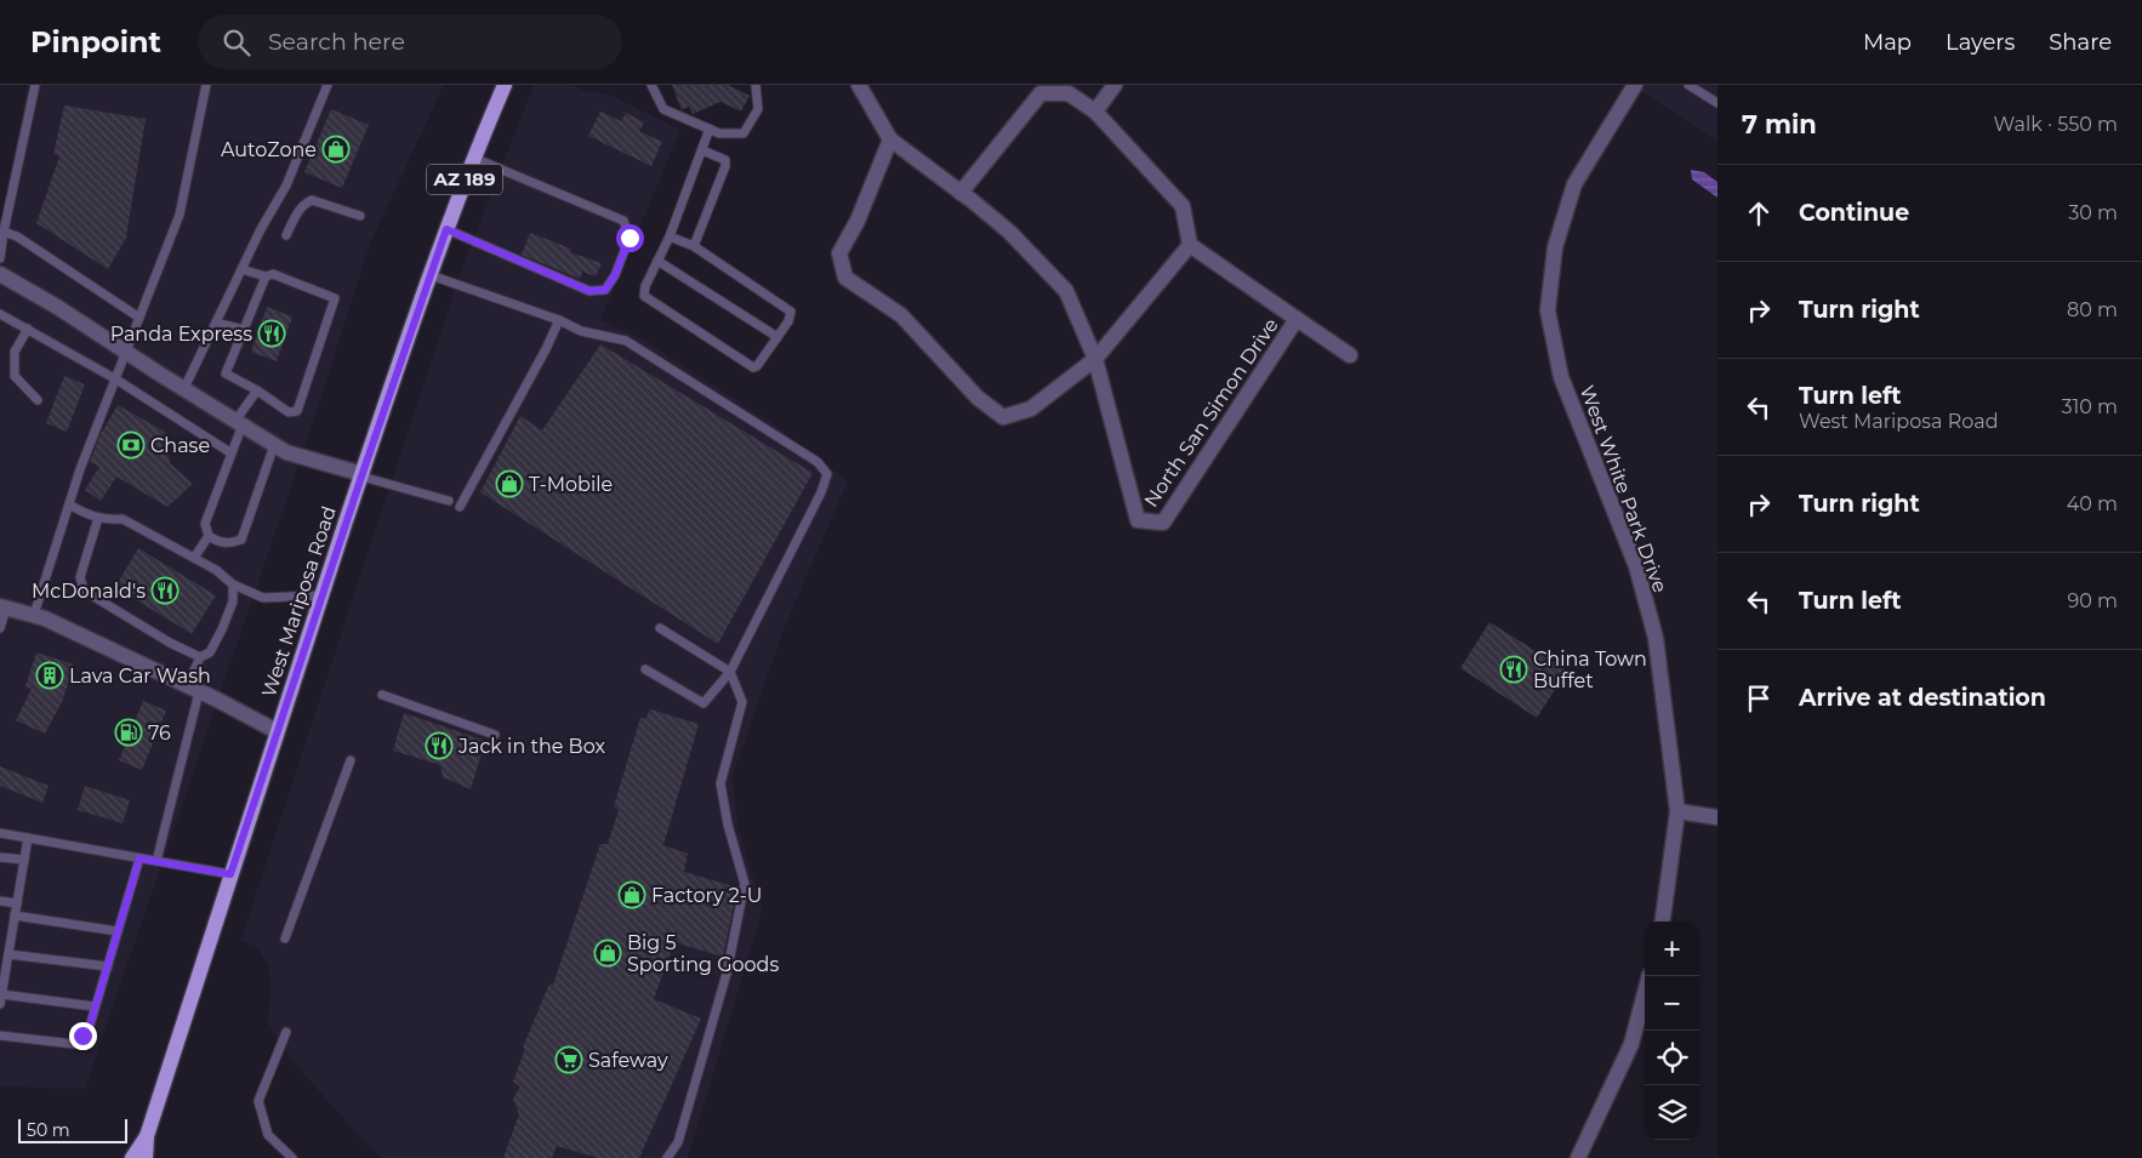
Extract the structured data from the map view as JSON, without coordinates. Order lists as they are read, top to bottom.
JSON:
{
  "streets": {
    "main road": ["AZ 189", "West Mariposa Road"],
    "street": ["North San Simon Drive", "West White Park Drive"]
  },
  "places": {
    "shop": [
      "AutoZone",
      "T-Mobile",
      "Factory 2-U",
      "Big 5 Sporting Goods"
    ],
    "restaurant": [
      "Panda Express",
      "McDonald's",
      "China Town Buffet",
      "Jack in the Box"
    ],
    "bank": ["Chase"],
    "building": ["Lava Car Wash"],
    "fuel station": ["76"],
    "supermarket": ["Safeway"]
  },
  "scale_bar": "50 m",
  "page": {
    "header": "Pinpoint",
    "search": "Search here",
    "nav": ["Map", "Layers", "Share"],
    "heading": ["7 min", "Walk · 550 m"],
    "list": [
      ["Continue", "30 m"],
      ["Turn right", "80 m"],
      ["Turn left", "West Mariposa Road", "310 m"],
      ["Turn right", "40 m"],
      ["Turn left", "90 m"],
      "Arrive at destination"
    ],
    "map_buttons": ["+", "−"],
    "scale": "50 m"
  }
}
